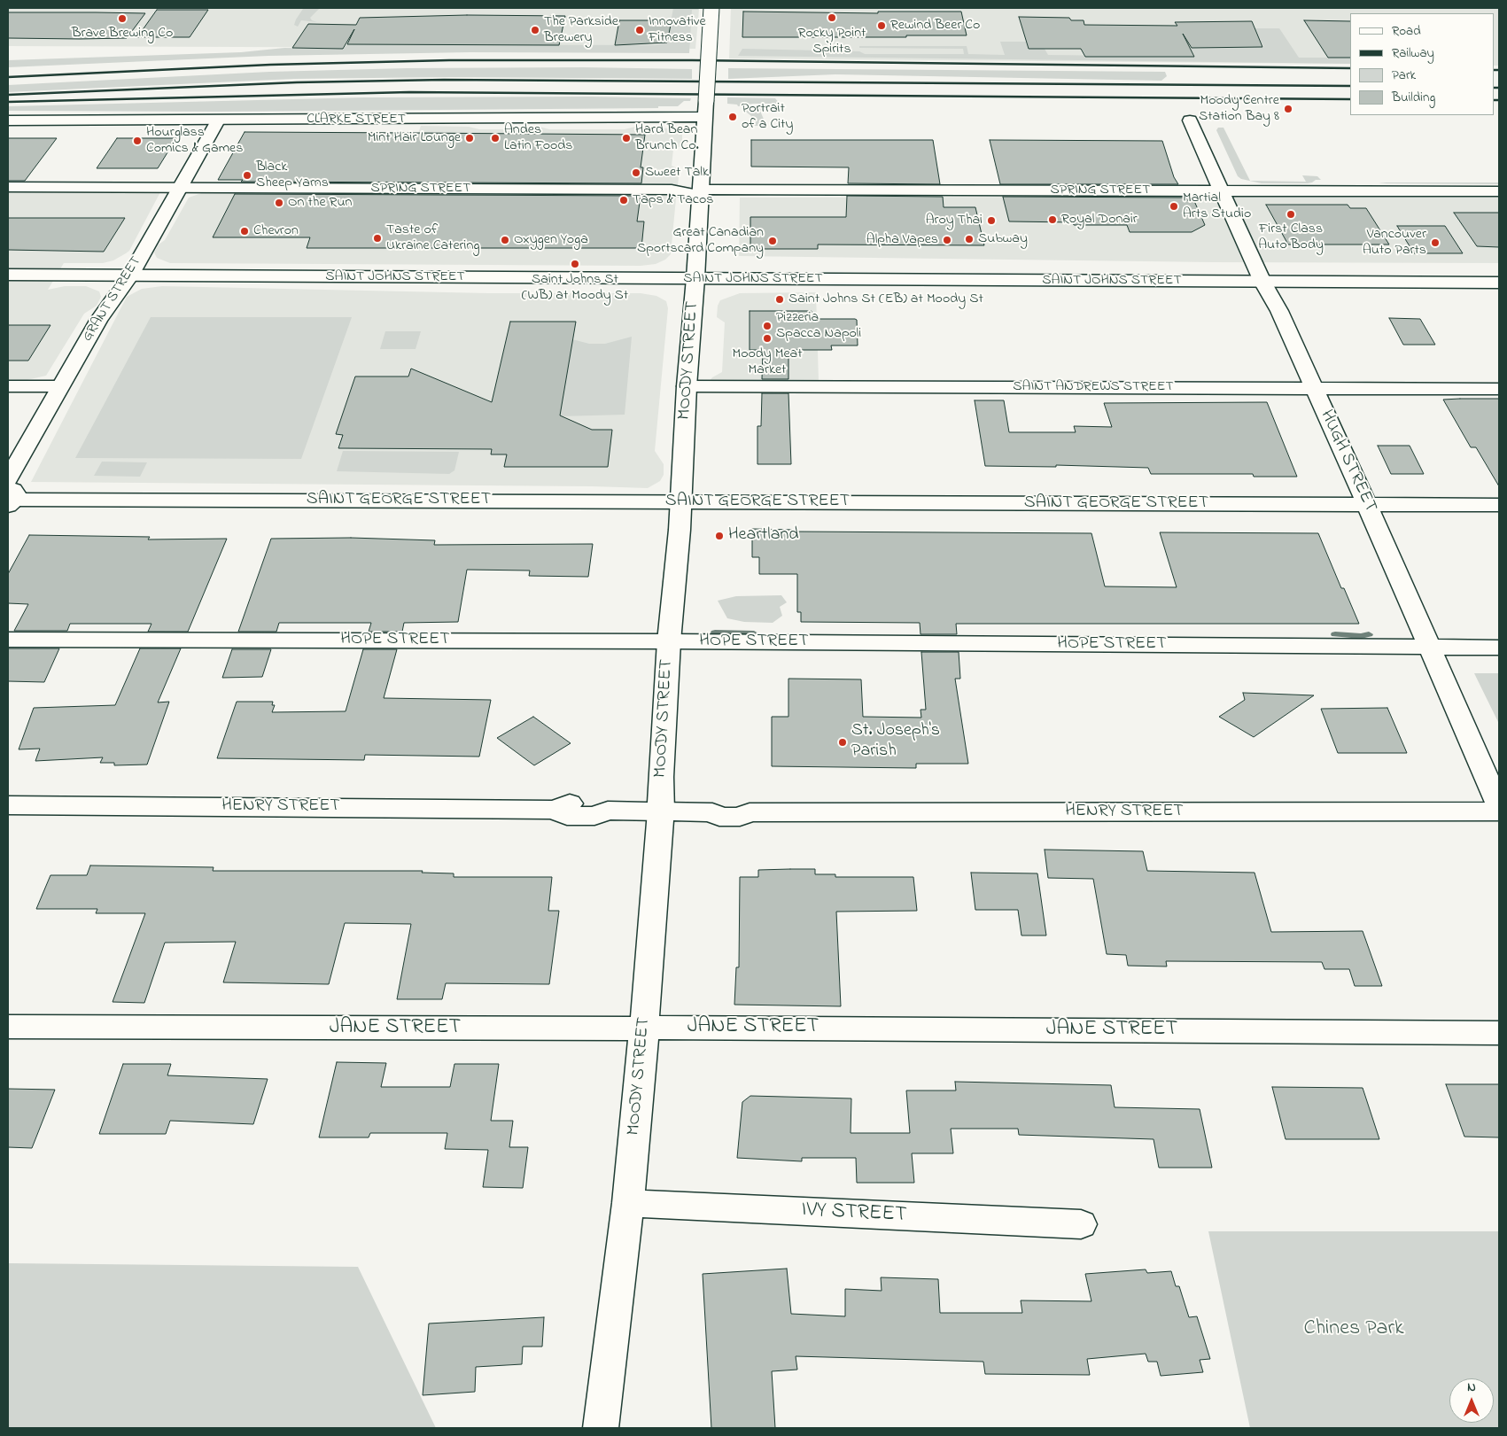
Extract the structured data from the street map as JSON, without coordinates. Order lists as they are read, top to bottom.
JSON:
{
  "streets": {
    "street": [
      "CLARKE STREET",
      "SPRING STREET",
      "SAINT JOHNS STREET",
      "GRANT STREET",
      "MOODY STREET",
      "SAINT ANDREWS STREET",
      "HUGH STREET",
      "SAINT GEORGE STREET",
      "HOPE STREET",
      "HENRY STREET",
      "JANE STREET",
      "IVY STREET"
    ]
  },
  "crossings": [
    ["CLARKE STREET", "GRANT STREET"],
    ["CLARKE STREET", "MOODY STREET"],
    ["SPRING STREET", "GRANT STREET"],
    ["SPRING STREET", "MOODY STREET"],
    ["SPRING STREET", "HUGH STREET"],
    ["SAINT JOHNS STREET", "GRANT STREET"],
    ["SAINT JOHNS STREET", "MOODY STREET"],
    ["SAINT JOHNS STREET", "HUGH STREET"],
    ["MOODY STREET", "SAINT ANDREWS STREET"],
    ["MOODY STREET", "SAINT GEORGE STREET"],
    ["MOODY STREET", "HOPE STREET"],
    ["MOODY STREET", "HENRY STREET"],
    ["MOODY STREET", "JANE STREET"],
    ["MOODY STREET", "IVY STREET"],
    ["SAINT ANDREWS STREET", "HUGH STREET"],
    ["HUGH STREET", "SAINT GEORGE STREET"],
    ["HUGH STREET", "HOPE STREET"]
  ],
  "parks": ["Chines Park"],
  "places": [
    "Rocky Point Spirits",
    "Brave Brewing Co",
    "Rewind Beer Co",
    "The Parkside Brewery",
    "Innovative Fitness",
    "Moody Centre Station Bay 8",
    "Portrait of a City",
    "Mint Hair Lounge",
    "Andes Latin Foods",
    "Hard Bean Brunch Co.",
    "Hourglass Comics & Games",
    "Sweet Talk",
    "Black Sheep Yarns",
    "Taps & Tacos",
    "On the Run",
    "Martial Arts Studio",
    "First Class Auto Body",
    "Royal Donair",
    "Aroy Thai",
    "Chevron",
    "Taste of Ukraine Catering",
    "Subway",
    "Oxygen Yoga",
    "Alpha Vapes",
    "Great Canadian Sportscard Company",
    "Vancouver Auto Parts",
    "Saint Johns St (WB) at Moody St",
    "Saint Johns St (EB) at Moody St",
    "Pizzeria Spacca Napoli",
    "Moody Meat Market",
    "Heartland",
    "St. Joseph's Parish"
  ],
  "legend": [
    "Road",
    "Railway",
    "Park",
    "Building"
  ],
  "north": "top"
}
